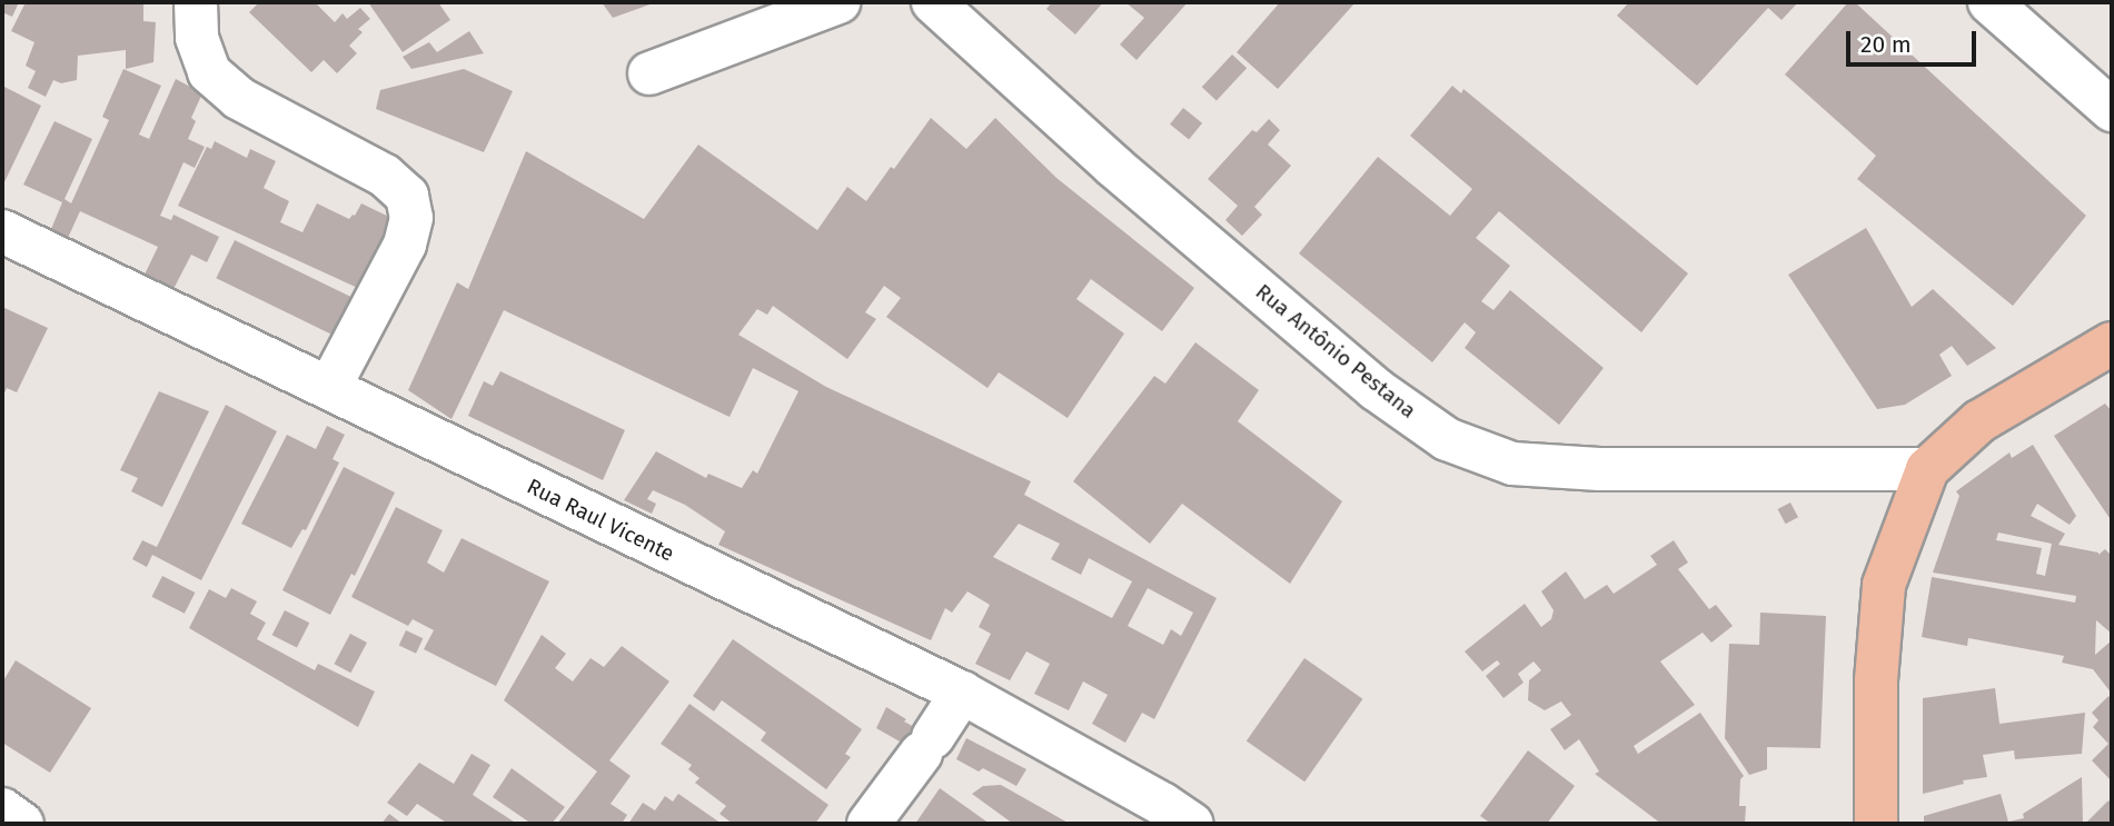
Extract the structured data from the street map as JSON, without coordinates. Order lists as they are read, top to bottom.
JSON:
{
  "streets": {
    "street": ["Rua Antônio Pestana", "Rua Raul Vicente"]
  },
  "scale_bar": "20 m"
}
